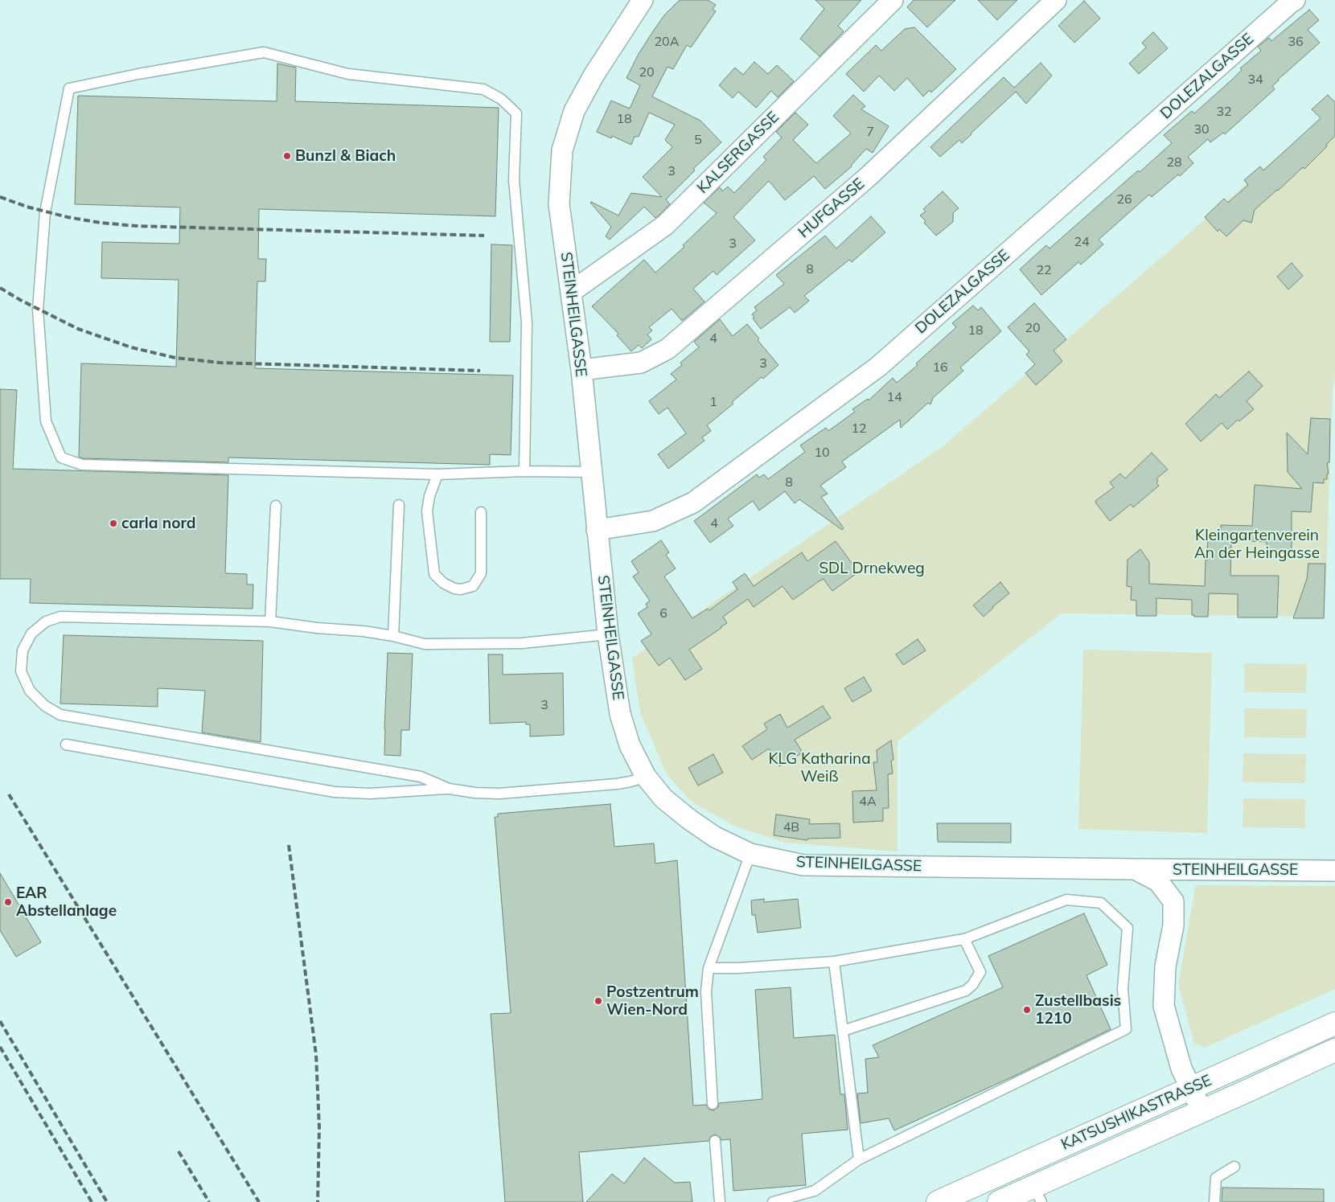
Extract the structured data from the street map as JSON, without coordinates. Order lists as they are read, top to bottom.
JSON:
{
  "streets": {
    "main road": ["KATSUSHIKASTRASSE"],
    "street": [
      "DOLEZALGASSE",
      "KALSERGASSE",
      "HUFGASSE",
      "STEINHEILGASSE"
    ]
  },
  "crossings": [
    ["DOLEZALGASSE", "STEINHEILGASSE"],
    ["KALSERGASSE", "STEINHEILGASSE"],
    ["HUFGASSE", "STEINHEILGASSE"],
    ["STEINHEILGASSE", "KATSUSHIKASTRASSE"]
  ],
  "parks": ["Kleingartenverein An der Heingasse", "SDL Drnekweg", "KLG Katharina Weiß"],
  "places": [
    "Bunzl & Biach",
    "carla nord",
    "EAR Abstellanlage",
    "Postzentrum Wien-Nord",
    "Zustellbasis 1210"
  ],
  "house_numbers": [
    "20A",
    "36",
    "20",
    "34",
    "32",
    "18",
    "30",
    "7",
    "5",
    "28",
    "3",
    "26",
    "24",
    "3",
    "8",
    "22",
    "20",
    "18",
    "4",
    "3",
    "16",
    "14",
    "1",
    "12",
    "10",
    "8",
    "4",
    "6",
    "3",
    "4A",
    "4B"
  ]
}
